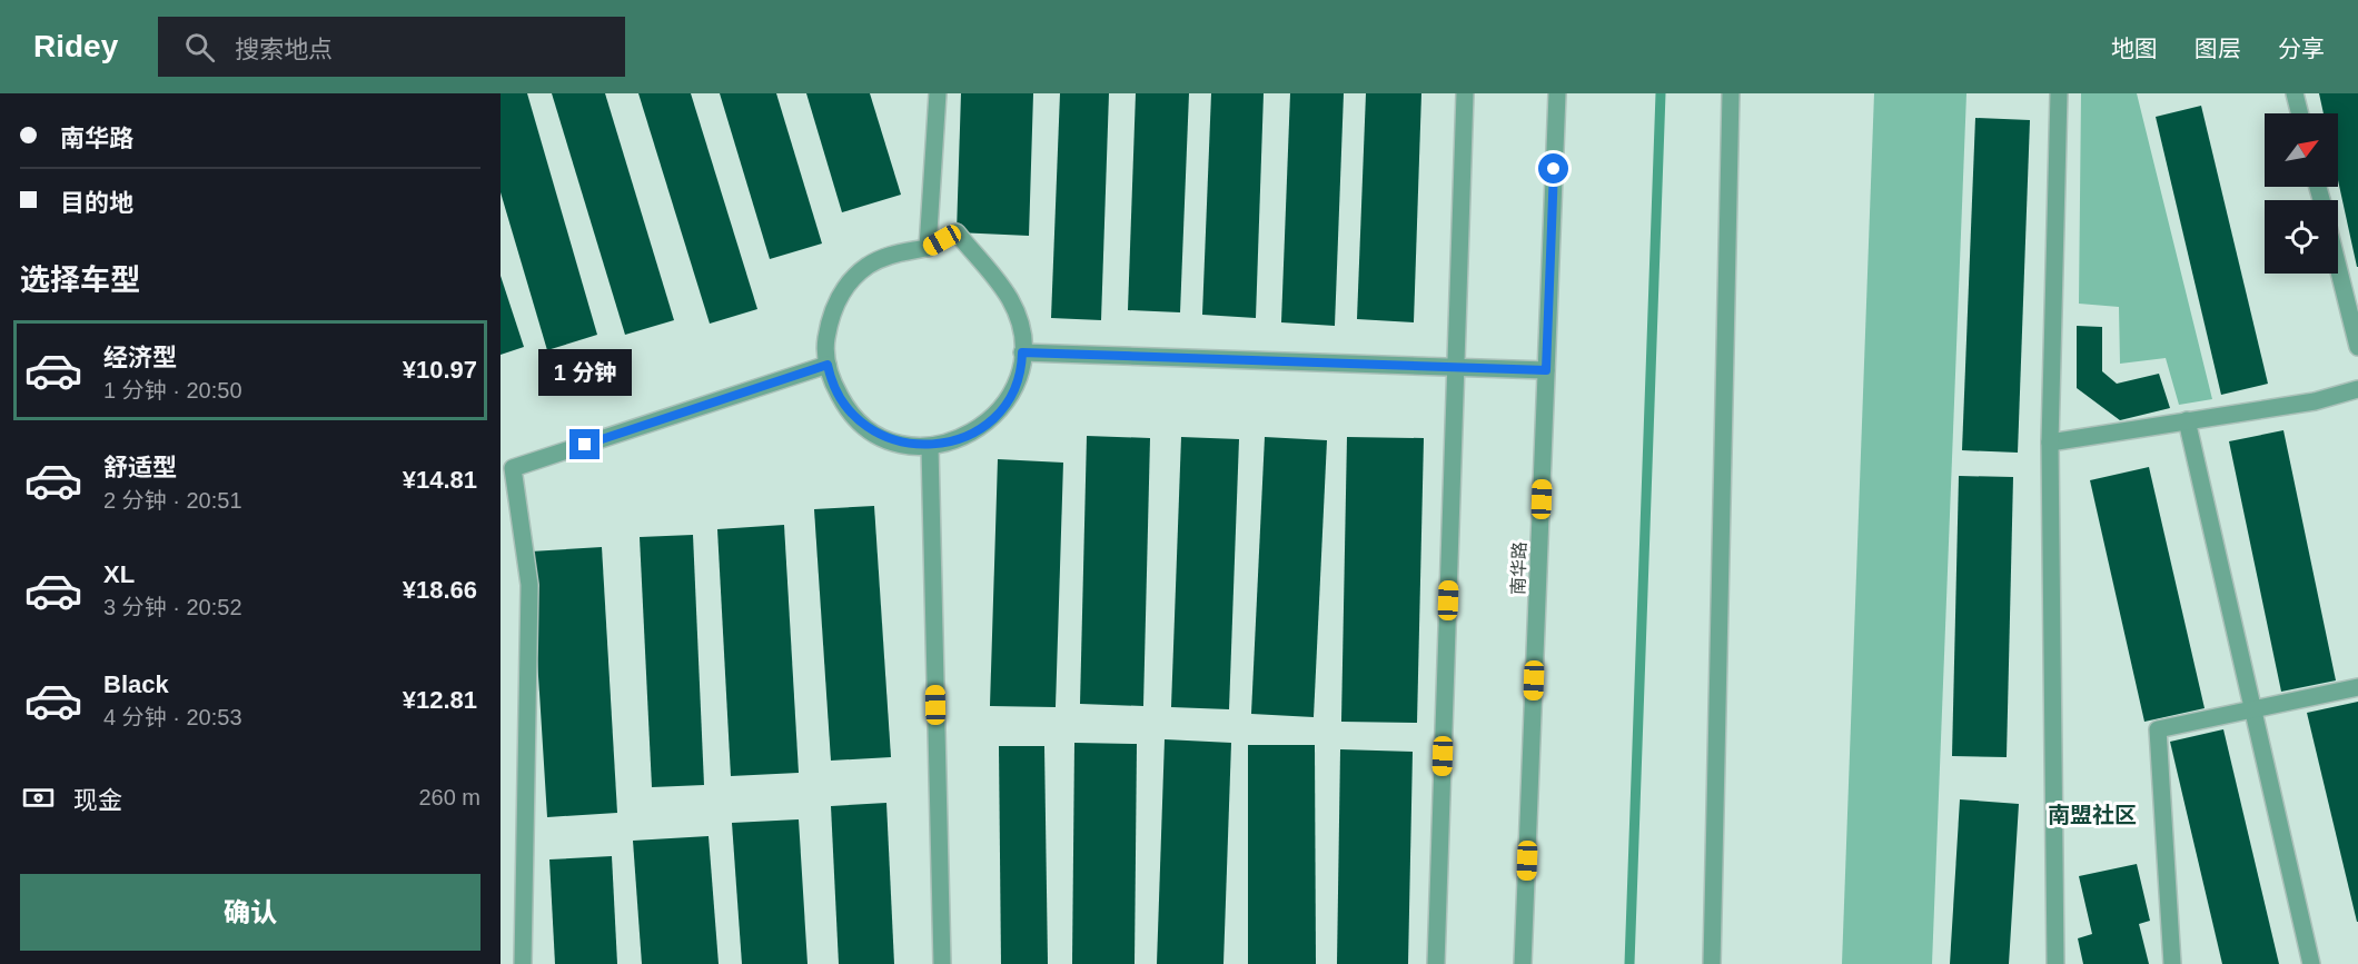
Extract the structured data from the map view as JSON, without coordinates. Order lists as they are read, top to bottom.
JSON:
{
  "streets": {
    "street": ["南华路"]
  },
  "districts": ["南盟社区"],
  "north": "top right",
  "page": {
    "header": "Ridey",
    "search": "搜索地点",
    "nav": ["地图", "图层", "分享"],
    "banner": ["南华路", "目的地"],
    "heading": "选择车型",
    "list": [
      {
        "name": "经济型",
        "note": "1 分钟 · 20:50",
        "value": "¥10.97"
      },
      {
        "name": "舒适型",
        "note": "2 分钟 · 20:51",
        "value": "¥14.81"
      },
      {
        "name": "XL",
        "note": "3 分钟 · 20:52",
        "value": "¥18.66"
      },
      {
        "name": "Black",
        "note": "4 分钟 · 20:53",
        "value": "¥12.81"
      }
    ],
    "bubble": "1 分钟",
    "pay": ["现金", "260 m"],
    "buttons": "确认"
  }
}
